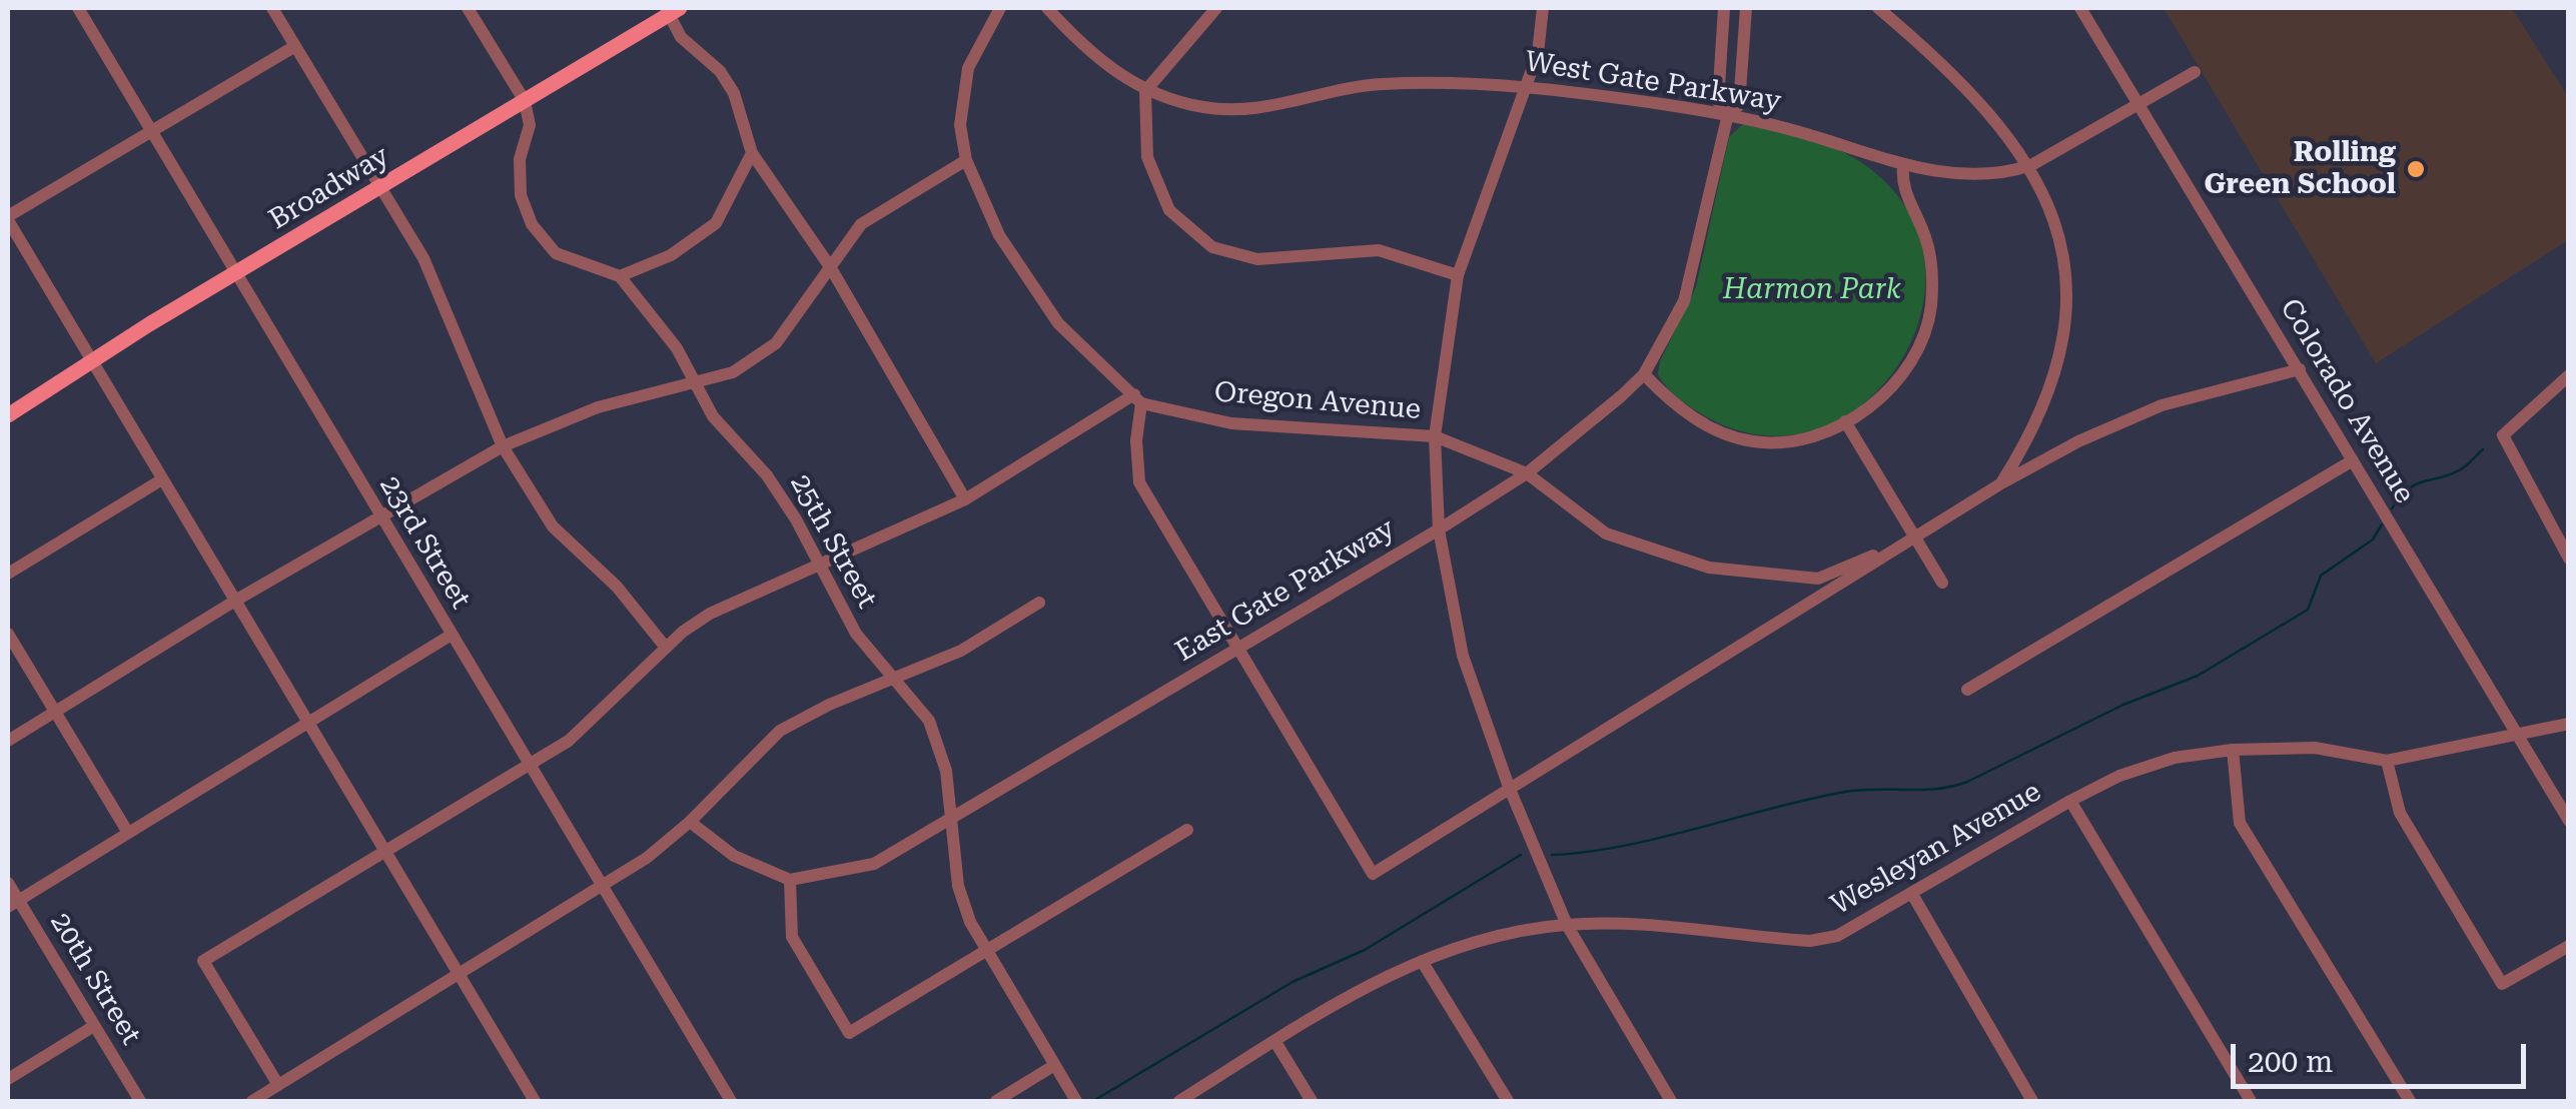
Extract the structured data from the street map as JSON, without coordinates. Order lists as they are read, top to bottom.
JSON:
{
  "streets": {
    "main road": ["Broadway"],
    "street": [
      "West Gate Parkway",
      "Oregon Avenue",
      "Colorado Avenue",
      "25th Street",
      "23rd Street",
      "East Gate Parkway",
      "Wesleyan Avenue",
      "20th Street"
    ]
  },
  "crossings": [
    ["West Gate Parkway", "Colorado Avenue"],
    ["West Gate Parkway", "East Gate Parkway"],
    ["Broadway", "25th Street"],
    ["Broadway", "23rd Street"],
    ["Oregon Avenue", "East Gate Parkway"],
    ["Colorado Avenue", "Wesleyan Avenue"],
    ["25th Street", "East Gate Parkway"]
  ],
  "parks": ["Harmon Park"],
  "places": ["Rolling Green School"],
  "scale_bar": "200 m"
}
